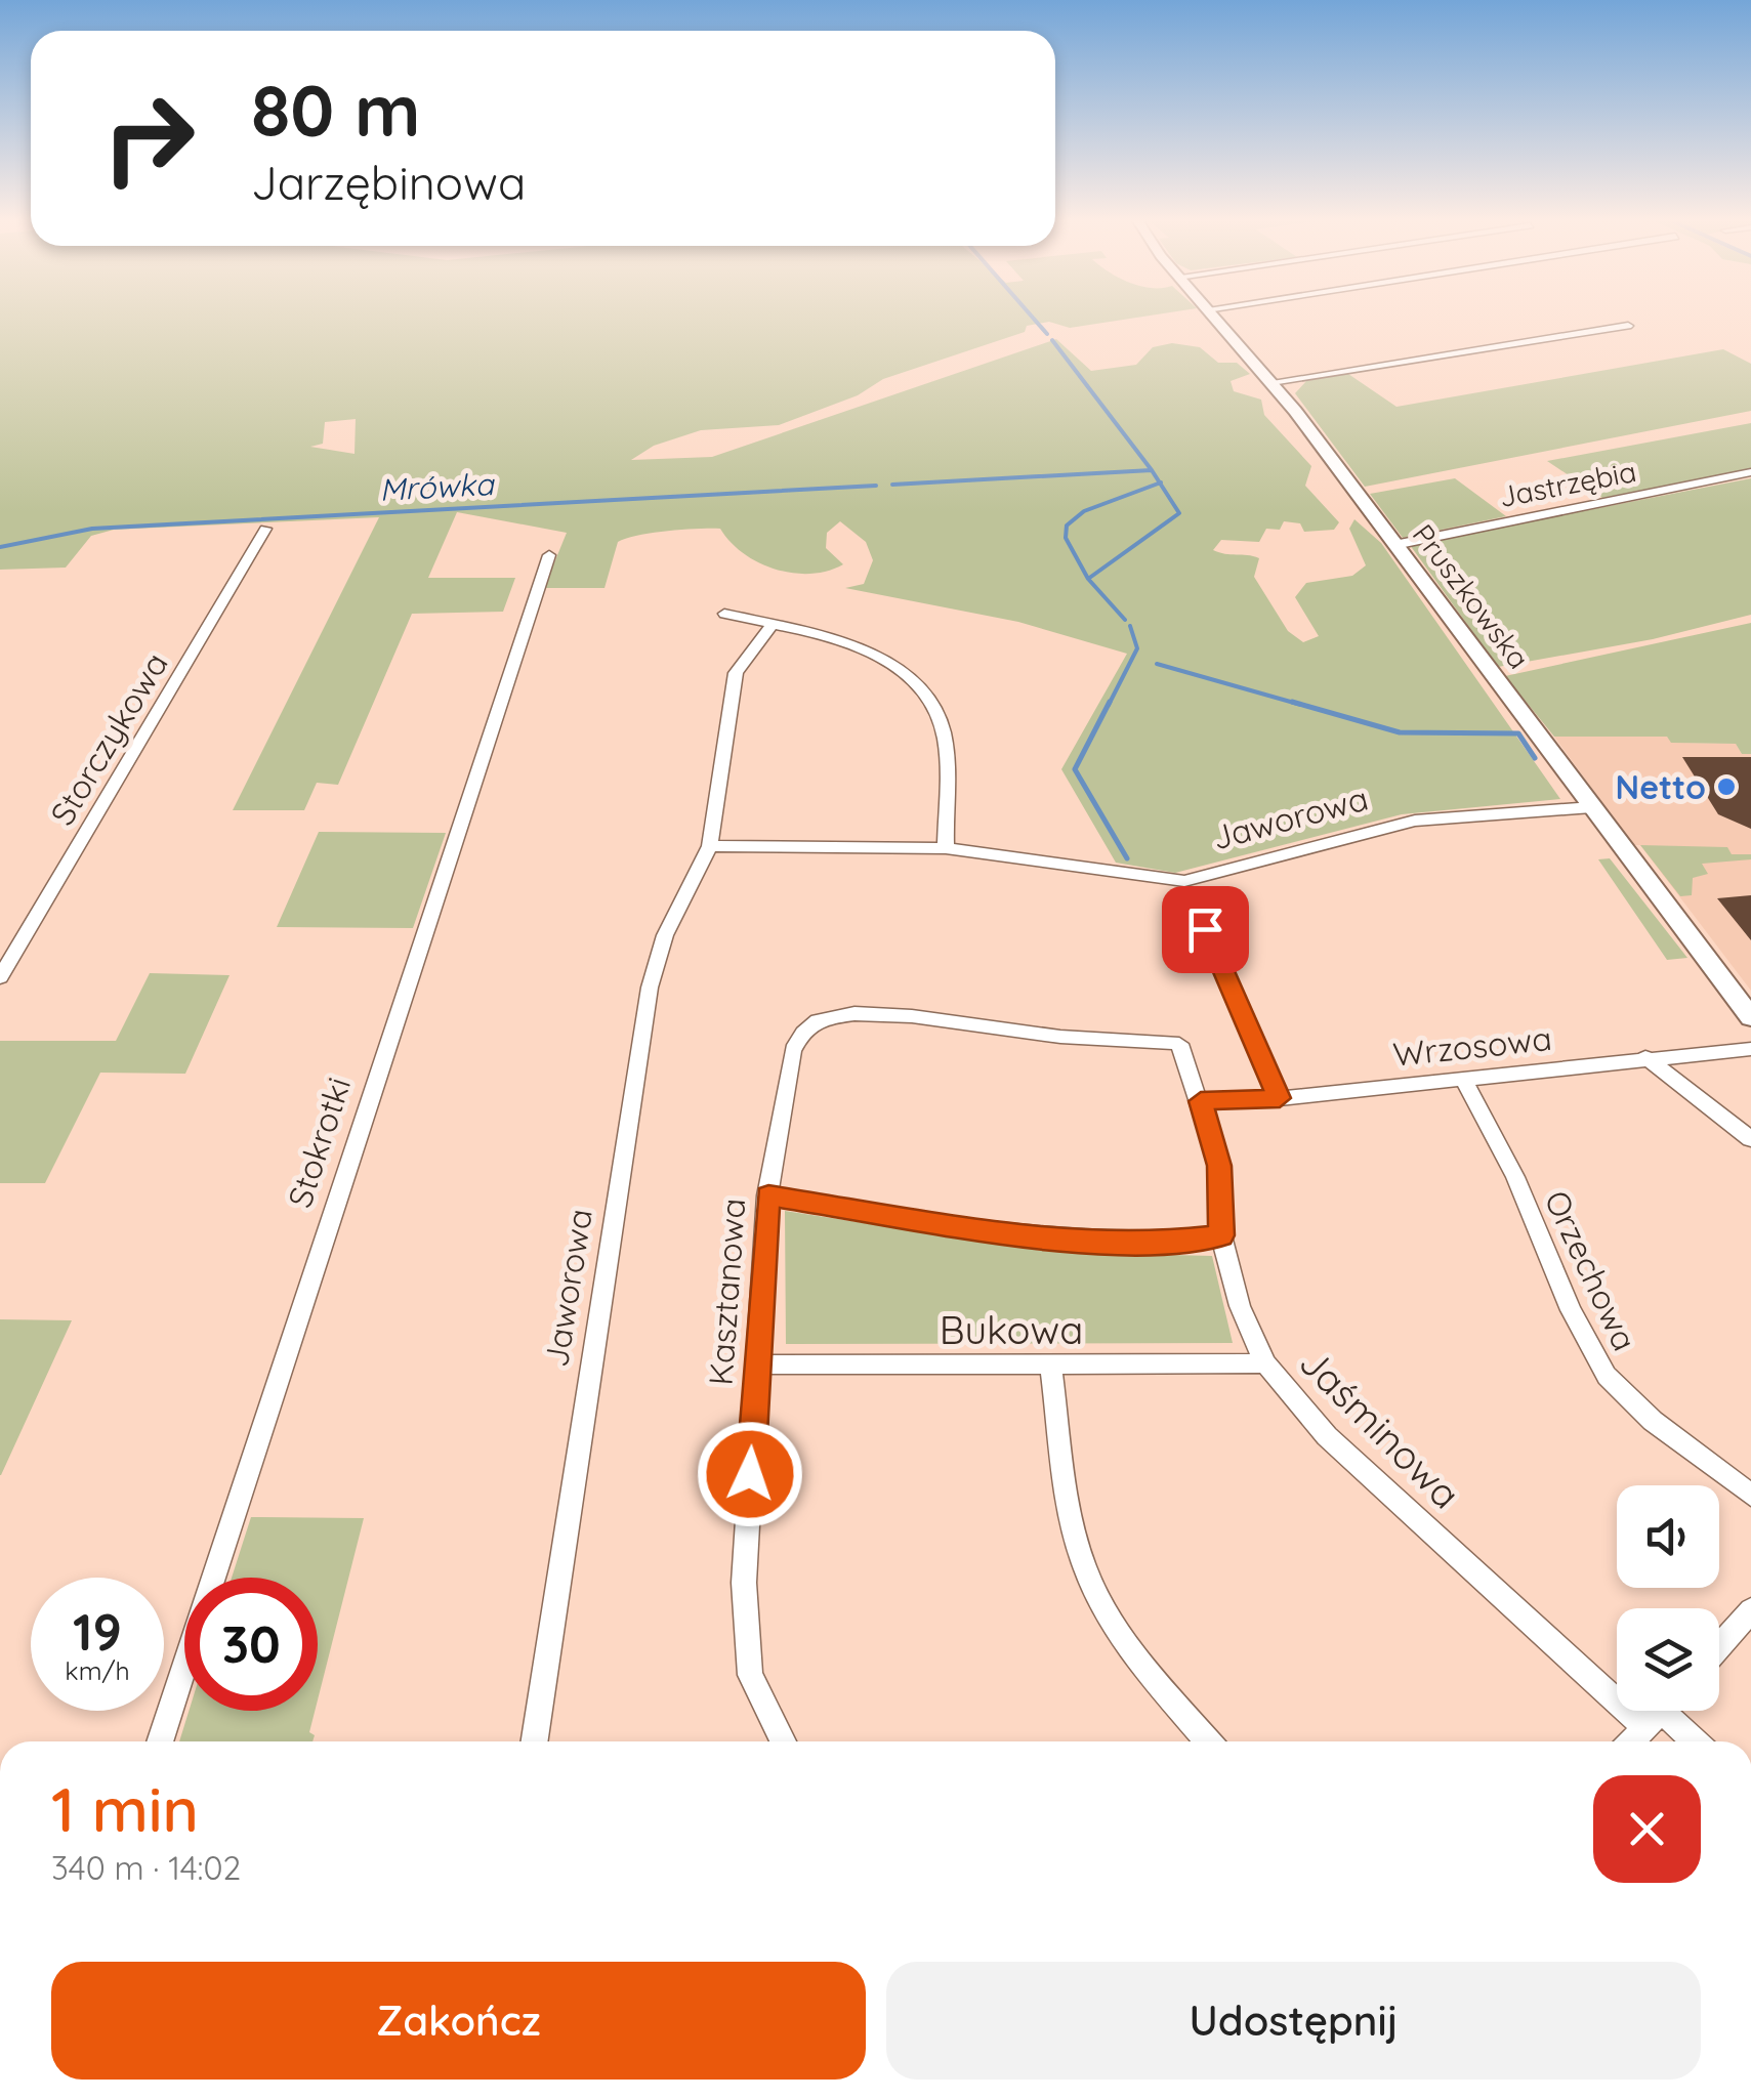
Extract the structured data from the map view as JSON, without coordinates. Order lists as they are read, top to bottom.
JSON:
{
  "streets": {
    "street": [
      "Jastrzębia",
      "Pruszkowska",
      "Storczykowa",
      "Jaworowa",
      "Wrzosowa",
      "Stokrotki",
      "Orzechowa",
      "Kasztanowa",
      "Bukowa",
      "Jaśminowa"
    ]
  },
  "crossings": [
    ["Jastrzębia", "Pruszkowska"],
    ["Pruszkowska", "Jaworowa"],
    ["Jaworowa", "Wrzosowa"],
    ["Wrzosowa", "Orzechowa"],
    ["Wrzosowa", "Jaśminowa"],
    ["Kasztanowa", "Bukowa"],
    ["Kasztanowa", "Jaśminowa"],
    ["Bukowa", "Jaśminowa"]
  ],
  "water": ["Mrówka"],
  "places": ["Netto"],
  "page": {
    "turn": ["80 m", "Jarzębinowa"],
    "speed": "19 km/h",
    "limit": "30",
    "heading": ["1 min", "340 m · 14:02"],
    "buttons": ["Zakończ", "Udostępnij"]
  }
}
